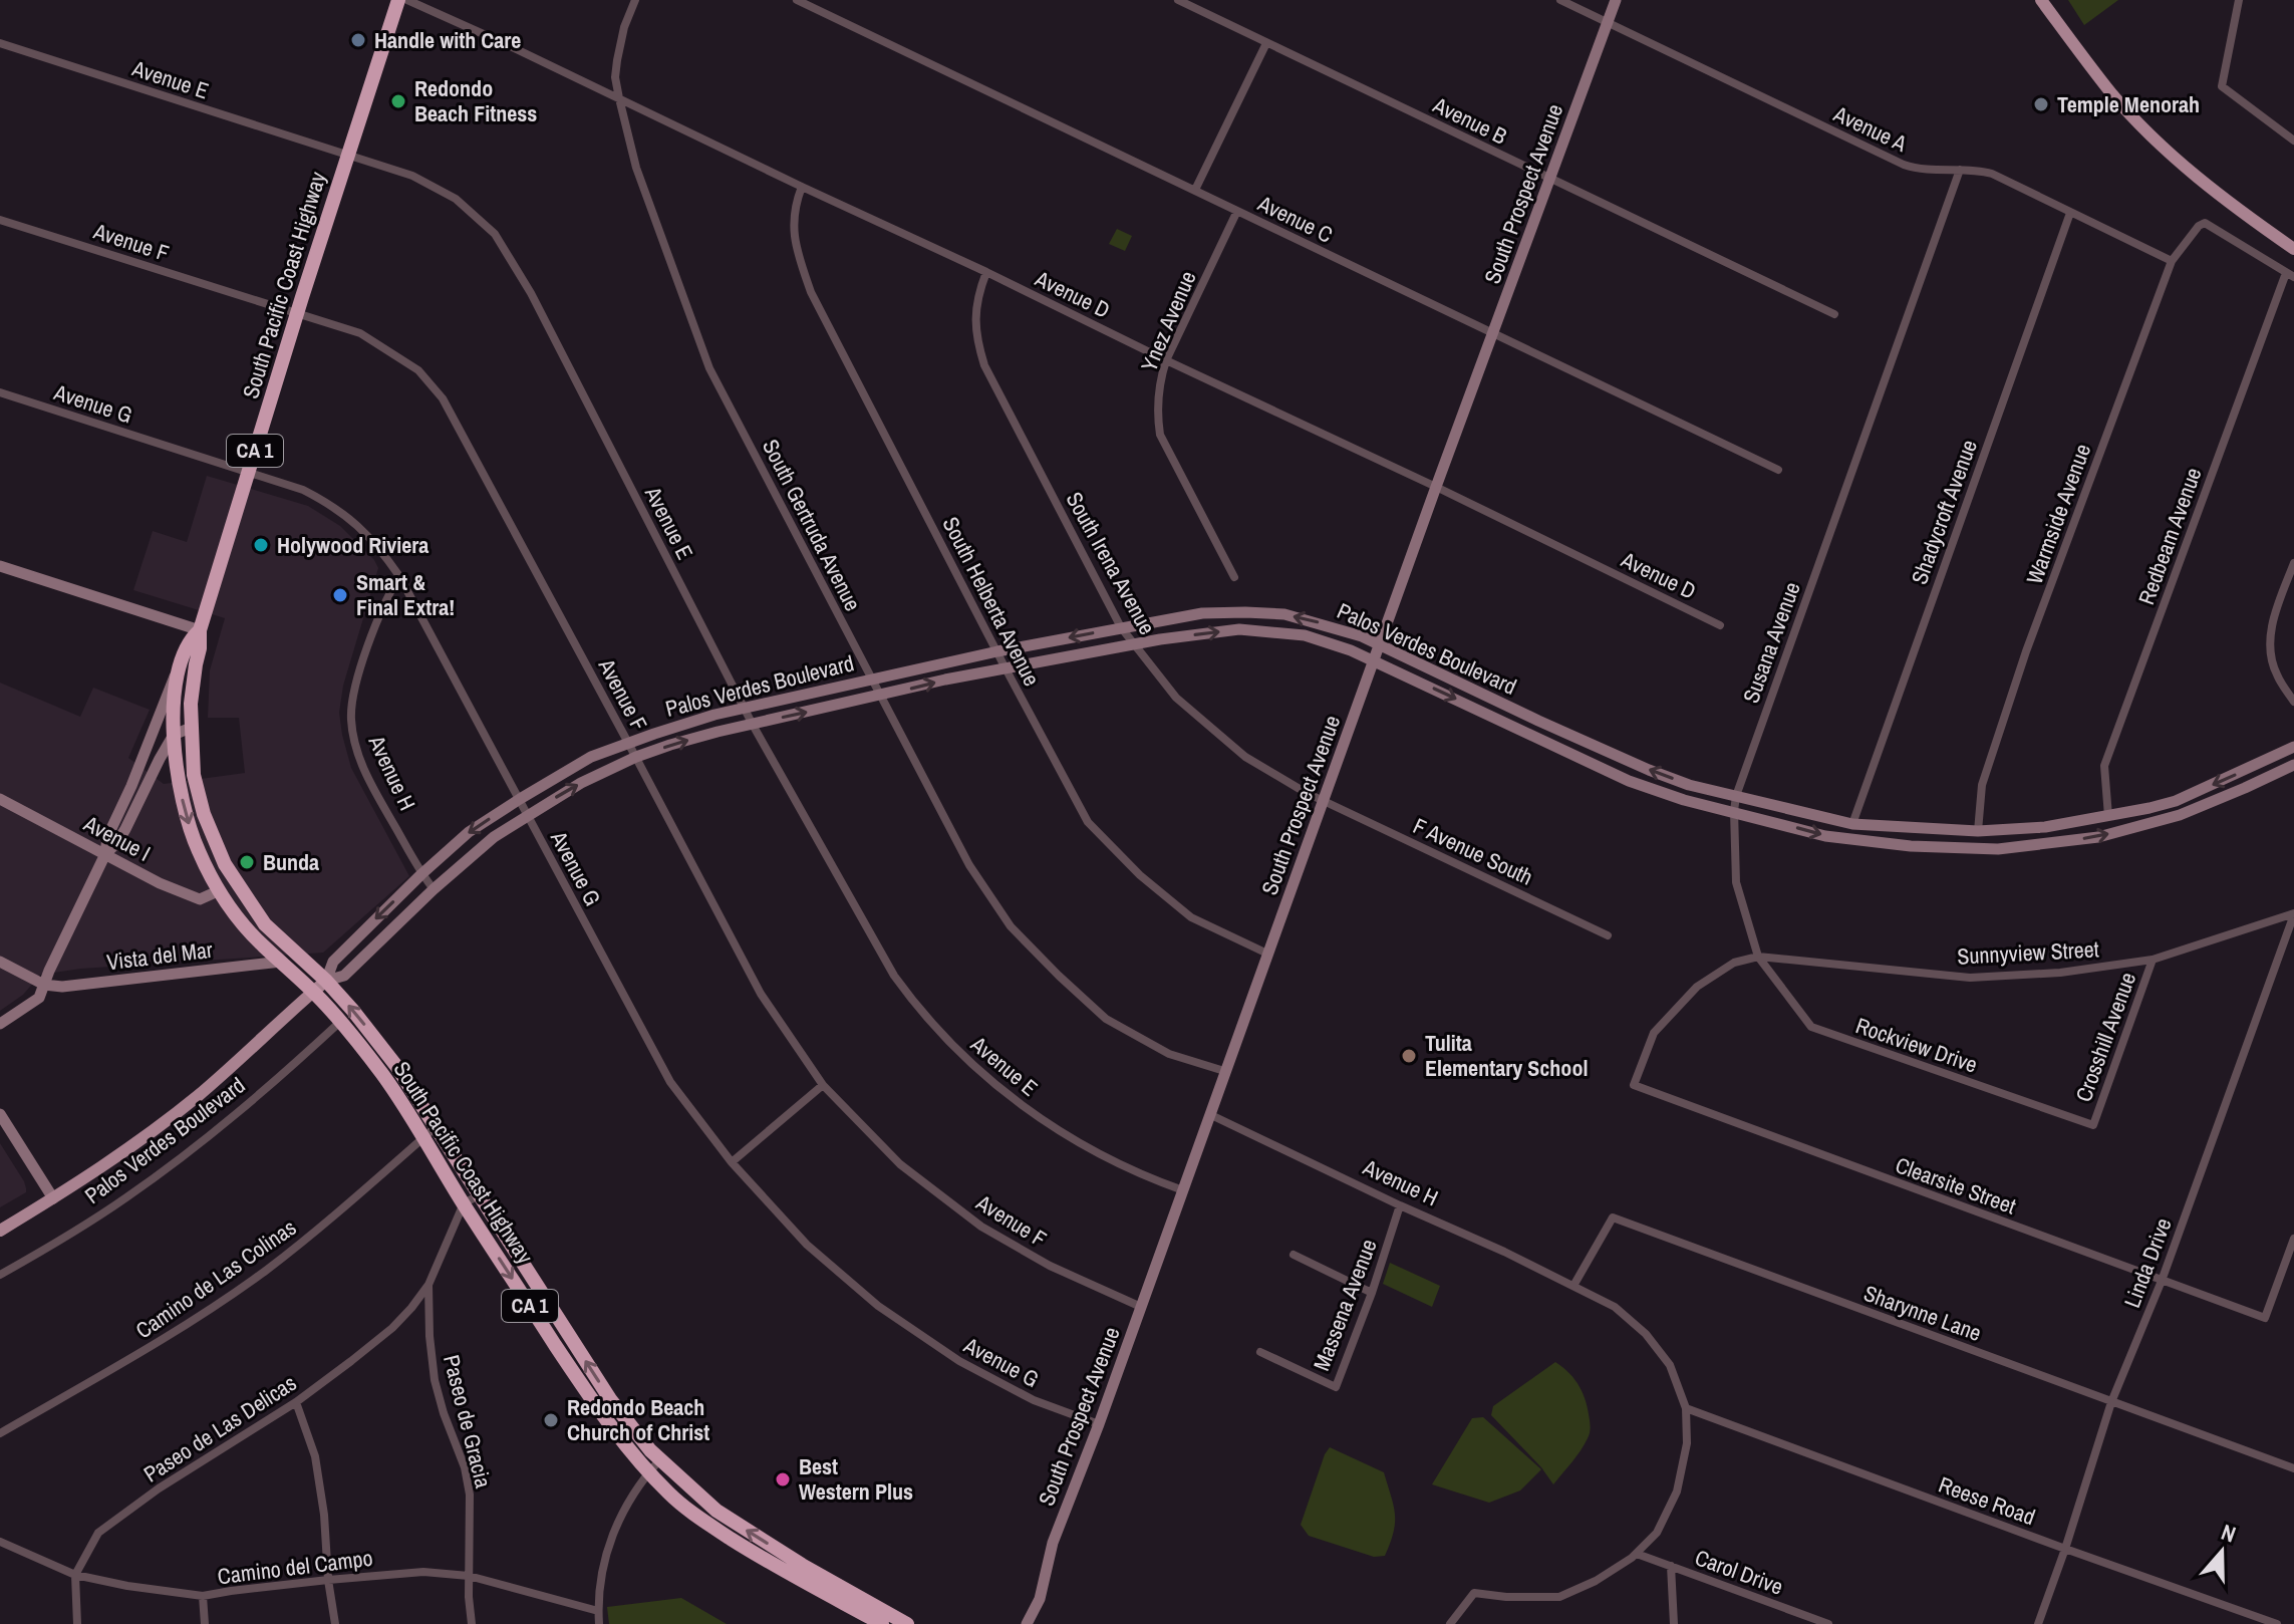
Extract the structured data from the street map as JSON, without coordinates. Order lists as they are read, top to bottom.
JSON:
{
  "streets": {
    "highway": ["South Pacific Coast Highway", "CA 1"],
    "main road": [
      "South Prospect Avenue",
      "Palos Verdes Boulevard",
      "Avenue I",
      "Vista del Mar"
    ],
    "street": [
      "Avenue E",
      "Avenue B",
      "Avenue A",
      "Avenue C",
      "Avenue F",
      "Avenue D",
      "Ynez Avenue",
      "Avenue G",
      "Shadycroft Avenue",
      "Warmside Avenue",
      "South Gertruda Avenue",
      "Redbeam Avenue",
      "South Irena Avenue",
      "South Helberta Avenue",
      "Susana Avenue",
      "Avenue H",
      "F Avenue South",
      "Sunnyview Street",
      "Crosshill Avenue",
      "Rockview Drive",
      "Clearsite Street",
      "Linda Drive",
      "Camino de Las Colinas",
      "Massena Avenue",
      "Sharynne Lane",
      "Paseo de Gracia",
      "Paseo de Las Delicas",
      "Reese Road",
      "Camino del Campo",
      "Carol Drive"
    ]
  },
  "crossings": [
    ["Avenue E", "South Prospect Avenue"],
    ["Avenue E", "South Pacific Coast Highway"],
    ["Avenue E", "Palos Verdes Boulevard"],
    ["Avenue B", "South Prospect Avenue"],
    ["Avenue A", "South Prospect Avenue"],
    ["Avenue A", "Shadycroft Avenue"],
    ["Avenue A", "Warmside Avenue"],
    ["Avenue A", "Susana Avenue"],
    ["South Prospect Avenue", "Avenue C"],
    ["South Prospect Avenue", "Avenue F"],
    ["South Prospect Avenue", "Avenue D"],
    ["South Prospect Avenue", "Avenue G"],
    ["South Prospect Avenue", "South Gertruda Avenue"],
    ["South Prospect Avenue", "South Irena Avenue"],
    ["South Prospect Avenue", "South Helberta Avenue"],
    ["South Prospect Avenue", "Palos Verdes Boulevard"],
    ["South Prospect Avenue", "Avenue H"],
    ["South Prospect Avenue", "F Avenue South"],
    ["Avenue C", "Ynez Avenue"],
    ["Avenue F", "South Pacific Coast Highway"],
    ["Avenue F", "Palos Verdes Boulevard"],
    ["South Pacific Coast Highway", "Avenue G"],
    ["South Pacific Coast Highway", "Palos Verdes Boulevard"],
    ["South Pacific Coast Highway", "Avenue I"],
    ["South Pacific Coast Highway", "Vista del Mar"],
    ["South Pacific Coast Highway", "Camino de Las Colinas"],
    ["South Pacific Coast Highway", "Paseo de Gracia"],
    ["Avenue D", "Ynez Avenue"],
    ["Avenue D", "South Gertruda Avenue"],
    ["Avenue D", "South Irena Avenue"],
    ["Avenue D", "South Helberta Avenue"],
    ["Avenue G", "Palos Verdes Boulevard"],
    ["Avenue G", "Avenue H"],
    ["Shadycroft Avenue", "Palos Verdes Boulevard"],
    ["Warmside Avenue", "Redbeam Avenue"],
    ["Warmside Avenue", "Palos Verdes Boulevard"],
    ["South Gertruda Avenue", "Palos Verdes Boulevard"],
    ["Redbeam Avenue", "Palos Verdes Boulevard"],
    ["South Irena Avenue", "Palos Verdes Boulevard"],
    ["South Irena Avenue", "F Avenue South"],
    ["South Helberta Avenue", "Palos Verdes Boulevard"],
    ["Susana Avenue", "Palos Verdes Boulevard"],
    ["Susana Avenue", "Sunnyview Street"],
    ["Susana Avenue", "Rockview Drive"],
    ["Susana Avenue", "Clearsite Street"],
    ["Palos Verdes Boulevard", "Avenue H"],
    ["Avenue H", "Massena Avenue"],
    ["Avenue H", "Sharynne Lane"],
    ["Avenue H", "Reese Road"],
    ["Sunnyview Street", "Crosshill Avenue"],
    ["Sunnyview Street", "Rockview Drive"],
    ["Sunnyview Street", "Clearsite Street"],
    ["Sunnyview Street", "Linda Drive"],
    ["Crosshill Avenue", "Rockview Drive"],
    ["Rockview Drive", "Clearsite Street"],
    ["Clearsite Street", "Linda Drive"],
    ["Linda Drive", "Sharynne Lane"],
    ["Linda Drive", "Reese Road"],
    ["Paseo de Gracia", "Paseo de Las Delicas"],
    ["Paseo de Gracia", "Camino del Campo"],
    ["Paseo de Las Delicas", "Camino del Campo"]
  ],
  "places": [
    "Handle with Care",
    "Redondo Beach Fitness",
    "Temple Menorah",
    "Holywood Riviera",
    "Smart & Final Extra!",
    "Bunda",
    "Tulita Elementary School",
    "Redondo Beach Church of Christ",
    "Best Western Plus"
  ],
  "north": "top"
}
